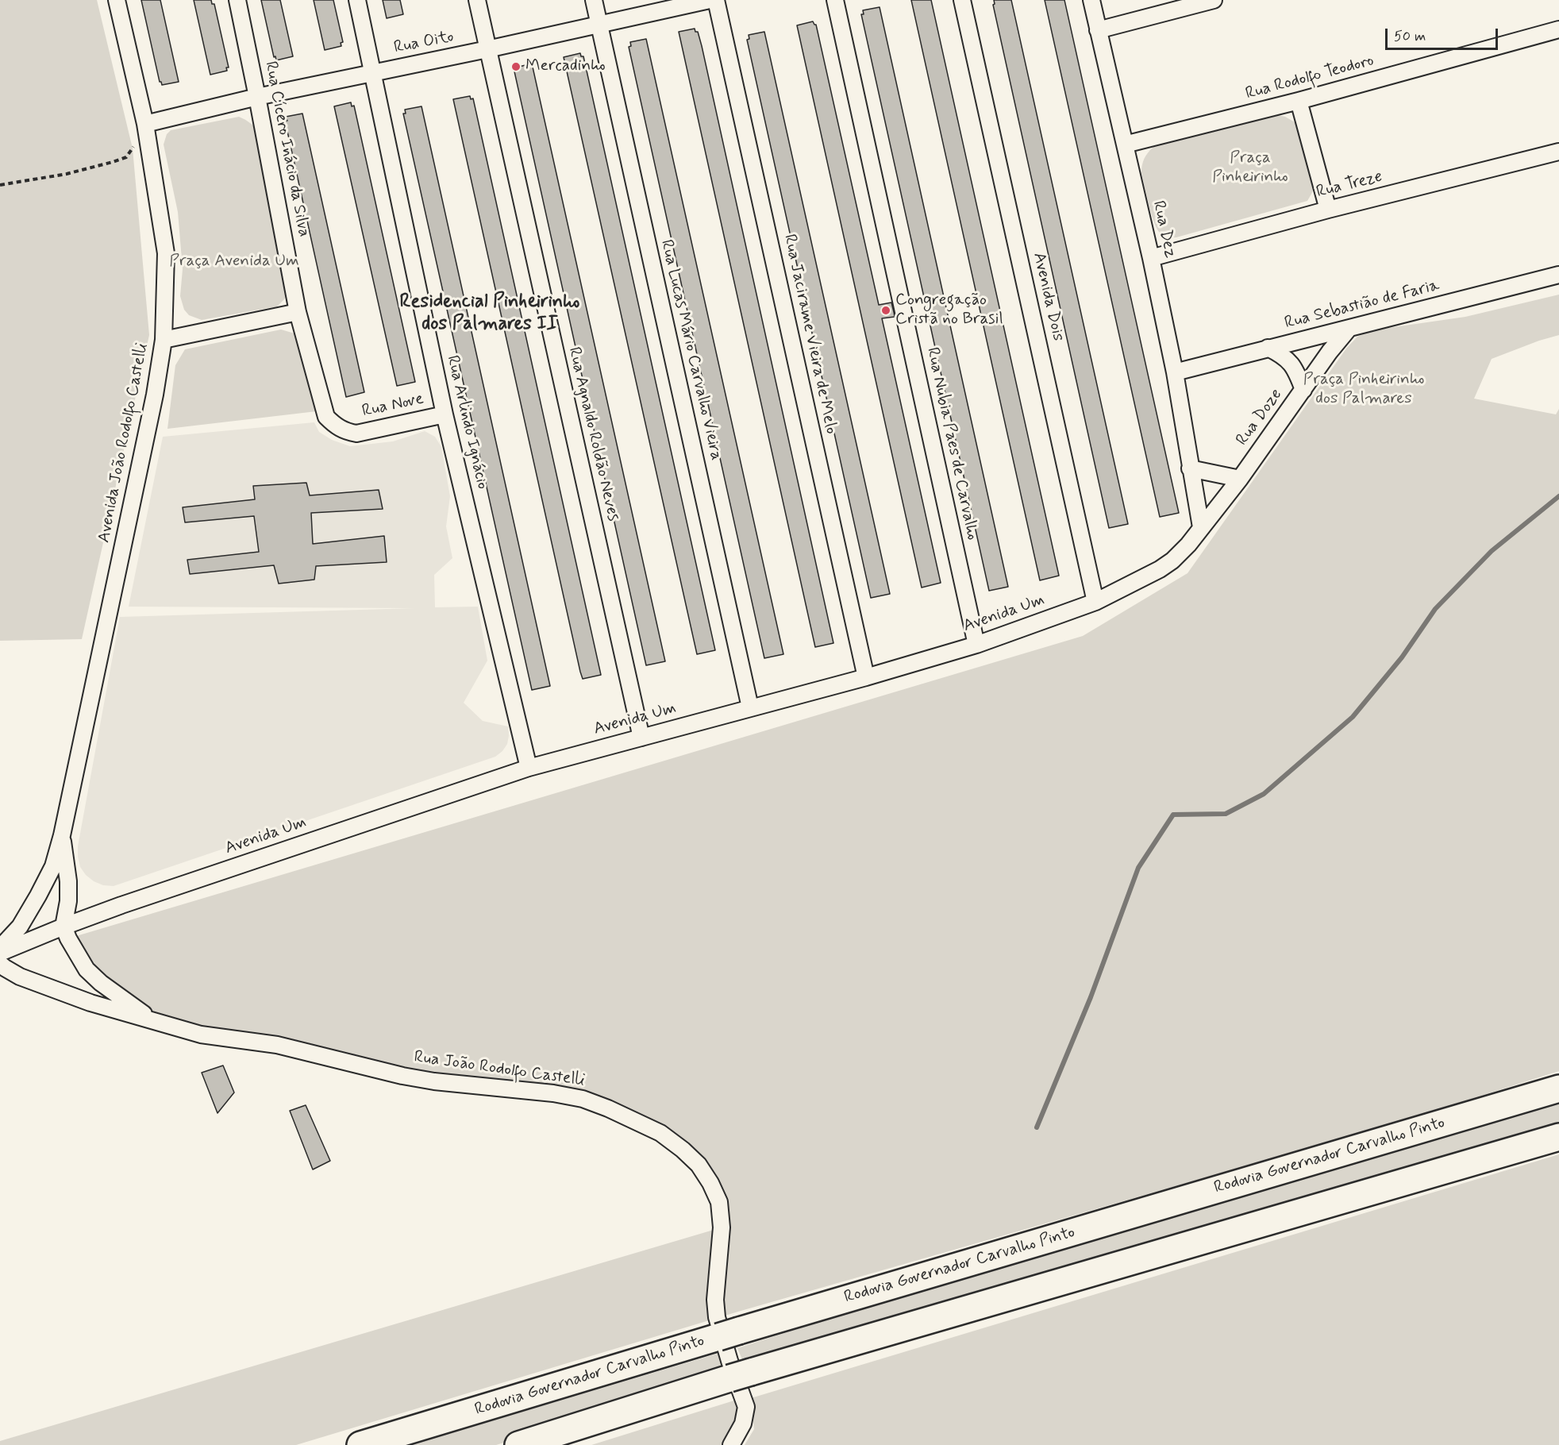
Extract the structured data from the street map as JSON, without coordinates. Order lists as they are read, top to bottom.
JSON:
{
  "streets": {
    "highway": ["Rodovia Governador Carvalho Pinto"],
    "street": [
      "Rua Oito",
      "Rua Rodolfo Teodoro",
      "Rua Cícero Inácio da Silva",
      "Rua Treze",
      "Rua Dez",
      "Avenida Dois",
      "Rua Sebastião de Faria",
      "Rua Jacirame Vieira de Melo",
      "Rua Lucas Mário Carvalho Vieira",
      "Rua Nove",
      "Rua Doze",
      "Rua Arlindo Ignácio",
      "Rua Agnaldo Roldão Neves",
      "Avenida João Rodolfo Castelli",
      "Rua Nubia Paes de Carvalho",
      "Avenida Um",
      "Rua João Rodolfo Castelli"
    ]
  },
  "crossings": [
    ["Rua Oito", "Rua Cícero Inácio da Silva"],
    ["Rua Oito", "Rua Lucas Mário Carvalho Vieira"],
    ["Rua Oito", "Rua Arlindo Ignácio"],
    ["Rua Oito", "Rua Agnaldo Roldão Neves"],
    ["Rua Oito", "Avenida João Rodolfo Castelli"],
    ["Rua Rodolfo Teodoro", "Rua Dez"],
    ["Rua Cícero Inácio da Silva", "Rua Nove"],
    ["Rua Treze", "Rua Dez"],
    ["Rua Dez", "Rua Sebastião de Faria"],
    ["Rua Dez", "Rua Doze"],
    ["Rua Dez", "Avenida Um"],
    ["Avenida Dois", "Avenida Um"],
    ["Rua Sebastião de Faria", "Rua Doze"],
    ["Rua Jacirame Vieira de Melo", "Avenida Um"],
    ["Rua Lucas Mário Carvalho Vieira", "Avenida Um"],
    ["Rua Nove", "Rua Arlindo Ignácio"],
    ["Rua Doze", "Avenida Um"],
    ["Rua Arlindo Ignácio", "Avenida Um"],
    ["Rua Agnaldo Roldão Neves", "Avenida Um"],
    ["Rua Nubia Paes de Carvalho", "Avenida Um"]
  ],
  "districts": ["Residencial Pinheirinho dos Palmares II"],
  "parks": ["Praça Pinheirinho", "Praça Avenida Um", "Praça Pinheirinho dos Palmares"],
  "places": ["Mercadinho", "Congregação Cristã no Brasil"],
  "scale_bar": "50 m"
}
